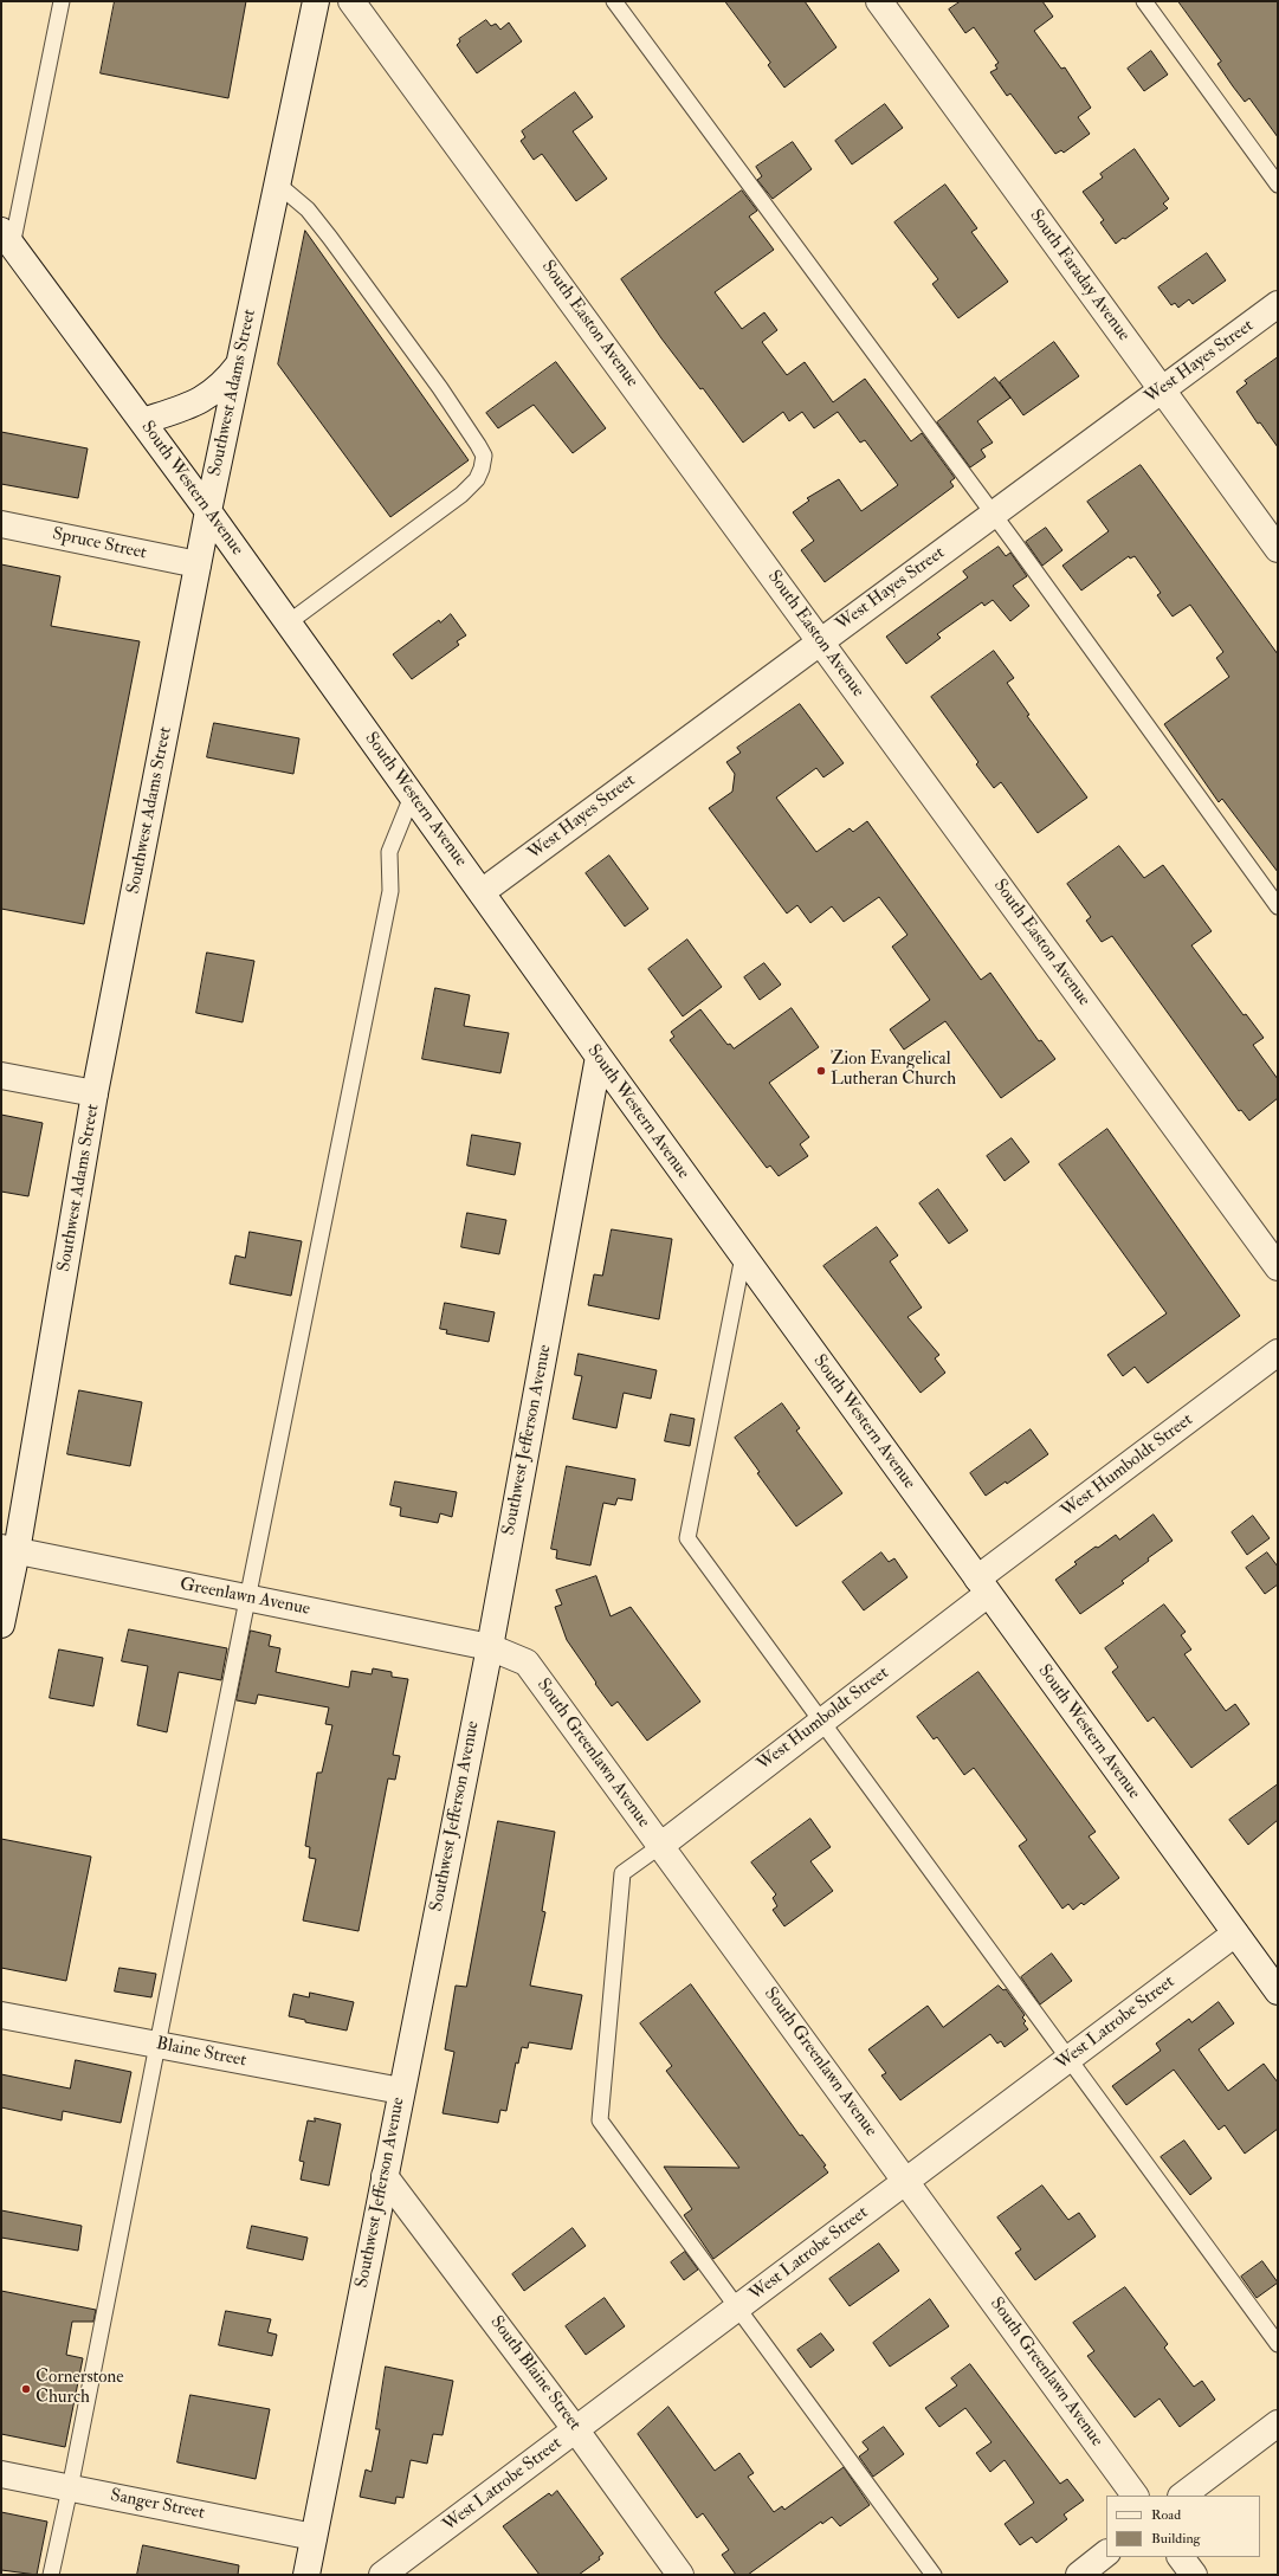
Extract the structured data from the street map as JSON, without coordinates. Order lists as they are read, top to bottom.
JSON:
{
  "streets": {
    "street": [
      "South Faraday Avenue",
      "South Easton Avenue",
      "West Hayes Street",
      "Southwest Adams Street",
      "South Western Avenue",
      "Spruce Street",
      "Southwest Jefferson Avenue",
      "West Humboldt Street",
      "Greenlawn Avenue",
      "South Greenlawn Avenue",
      "West Latrobe Street",
      "Blaine Street",
      "South Blaine Street",
      "Sanger Street"
    ]
  },
  "crossings": [
    ["South Faraday Avenue", "West Hayes Street"],
    ["South Easton Avenue", "West Hayes Street"],
    ["West Hayes Street", "South Western Avenue"],
    ["Southwest Adams Street", "South Western Avenue"],
    ["Southwest Adams Street", "Spruce Street"],
    ["Southwest Adams Street", "Greenlawn Avenue"],
    ["South Western Avenue", "Southwest Jefferson Avenue"],
    ["South Western Avenue", "West Humboldt Street"],
    ["South Western Avenue", "West Latrobe Street"],
    ["Southwest Jefferson Avenue", "Greenlawn Avenue"],
    ["Southwest Jefferson Avenue", "South Greenlawn Avenue"],
    ["Southwest Jefferson Avenue", "Blaine Street"],
    ["Southwest Jefferson Avenue", "South Blaine Street"],
    ["Southwest Jefferson Avenue", "Sanger Street"],
    ["West Humboldt Street", "South Greenlawn Avenue"],
    ["Greenlawn Avenue", "South Greenlawn Avenue"],
    ["South Greenlawn Avenue", "West Latrobe Street"],
    ["West Latrobe Street", "South Blaine Street"]
  ],
  "places": ["Zion Evangelical Lutheran Church", "Cornerstone Church"],
  "legend": ["Road", "Building"]
}
